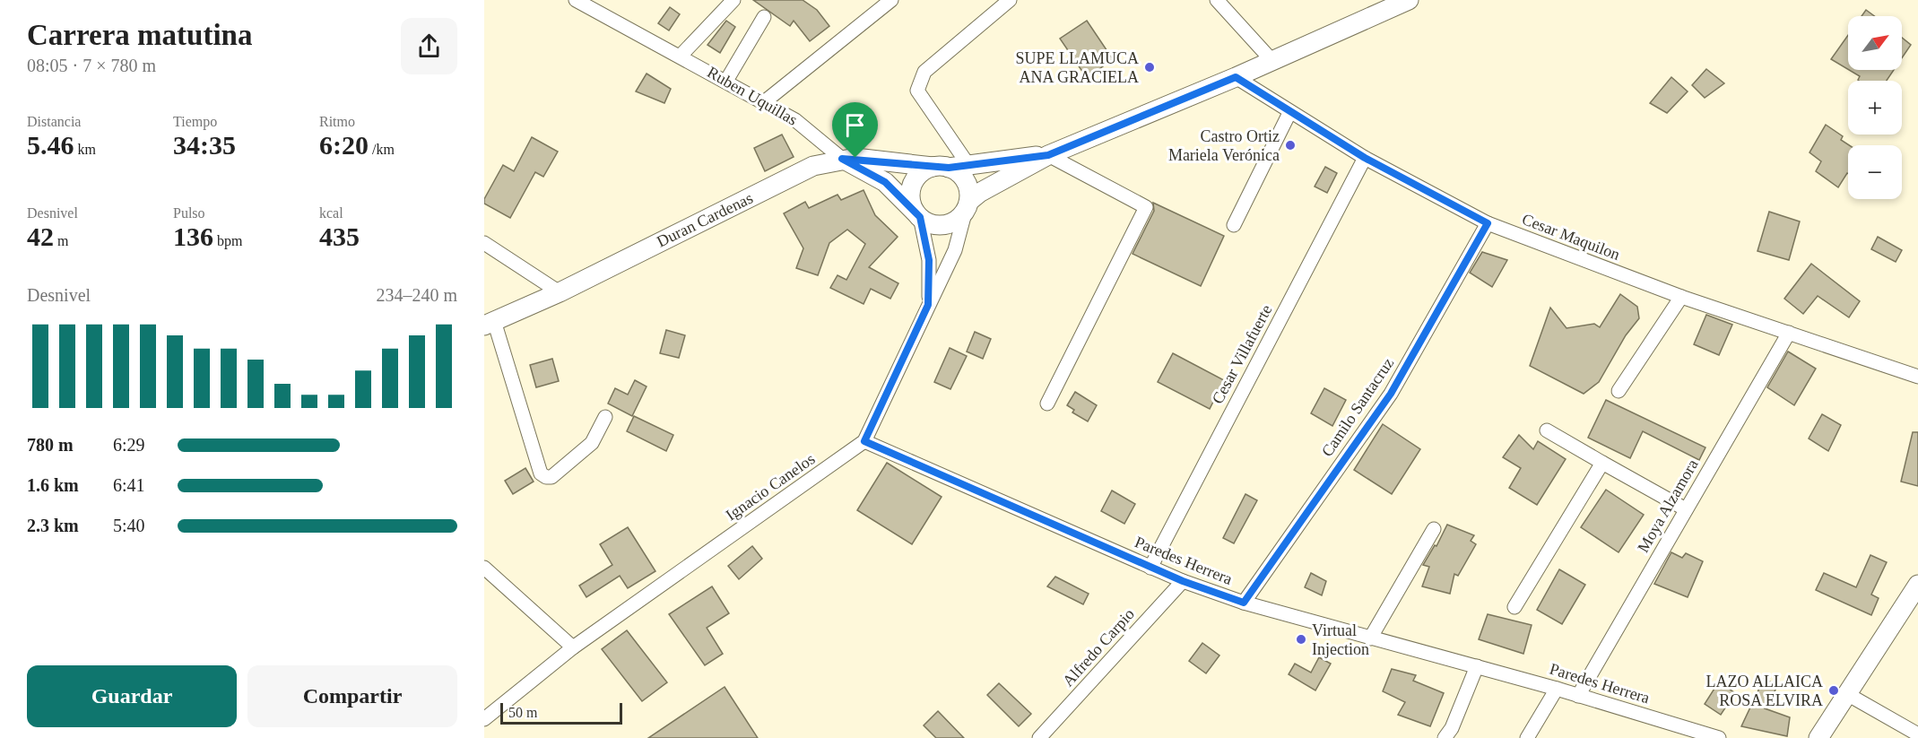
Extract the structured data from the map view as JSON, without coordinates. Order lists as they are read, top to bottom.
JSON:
{
  "streets": {
    "street": [
      "Ruben Uquillas",
      "Duran Cardenas",
      "Cesar Maquilon",
      "Cesar Villafuerte",
      "Camilo Santacruz",
      "Ignacio Canelos",
      "Moya Alzamora",
      "Paredes Herrera",
      "Alfredo Carpio"
    ]
  },
  "crossings": [
    ["Ruben Uquillas", "Duran Cardenas"],
    ["Cesar Maquilon", "Cesar Villafuerte"],
    ["Cesar Maquilon", "Camilo Santacruz"],
    ["Cesar Maquilon", "Moya Alzamora"],
    ["Cesar Villafuerte", "Paredes Herrera"],
    ["Camilo Santacruz", "Paredes Herrera"],
    ["Ignacio Canelos", "Paredes Herrera"],
    ["Moya Alzamora", "Paredes Herrera"],
    ["Paredes Herrera", "Alfredo Carpio"]
  ],
  "places": [
    "SUPE LLAMUCA ANA GRACIELA",
    "Castro Ortiz Mariela Verónica",
    "Virtual Injection",
    "LAZO ALLAICA ROSA ELVIRA"
  ],
  "scale_bar": "50 m",
  "north": "top right",
  "page": {
    "heading": ["Carrera matutina", "08:05 · 7 × 780 m"],
    "map_buttons": ["+", "−"],
    "stats": [
      ["Distancia", "5.46 km"],
      ["Tiempo", "34:35"],
      ["Ritmo", "6:20 /km"],
      ["Desnivel", "42 m"],
      ["Pulso", "136 bpm"],
      ["kcal", "435"]
    ],
    "chart": ["Desnivel", "234–240 m"],
    "list": [
      {
        "name": "780 m",
        "note": "6:29"
      },
      {
        "name": "1.6 km",
        "note": "6:41"
      },
      {
        "name": "2.3 km",
        "note": "5:40"
      }
    ],
    "buttons": ["Guardar", "Compartir"],
    "scale": "50 m"
  }
}
